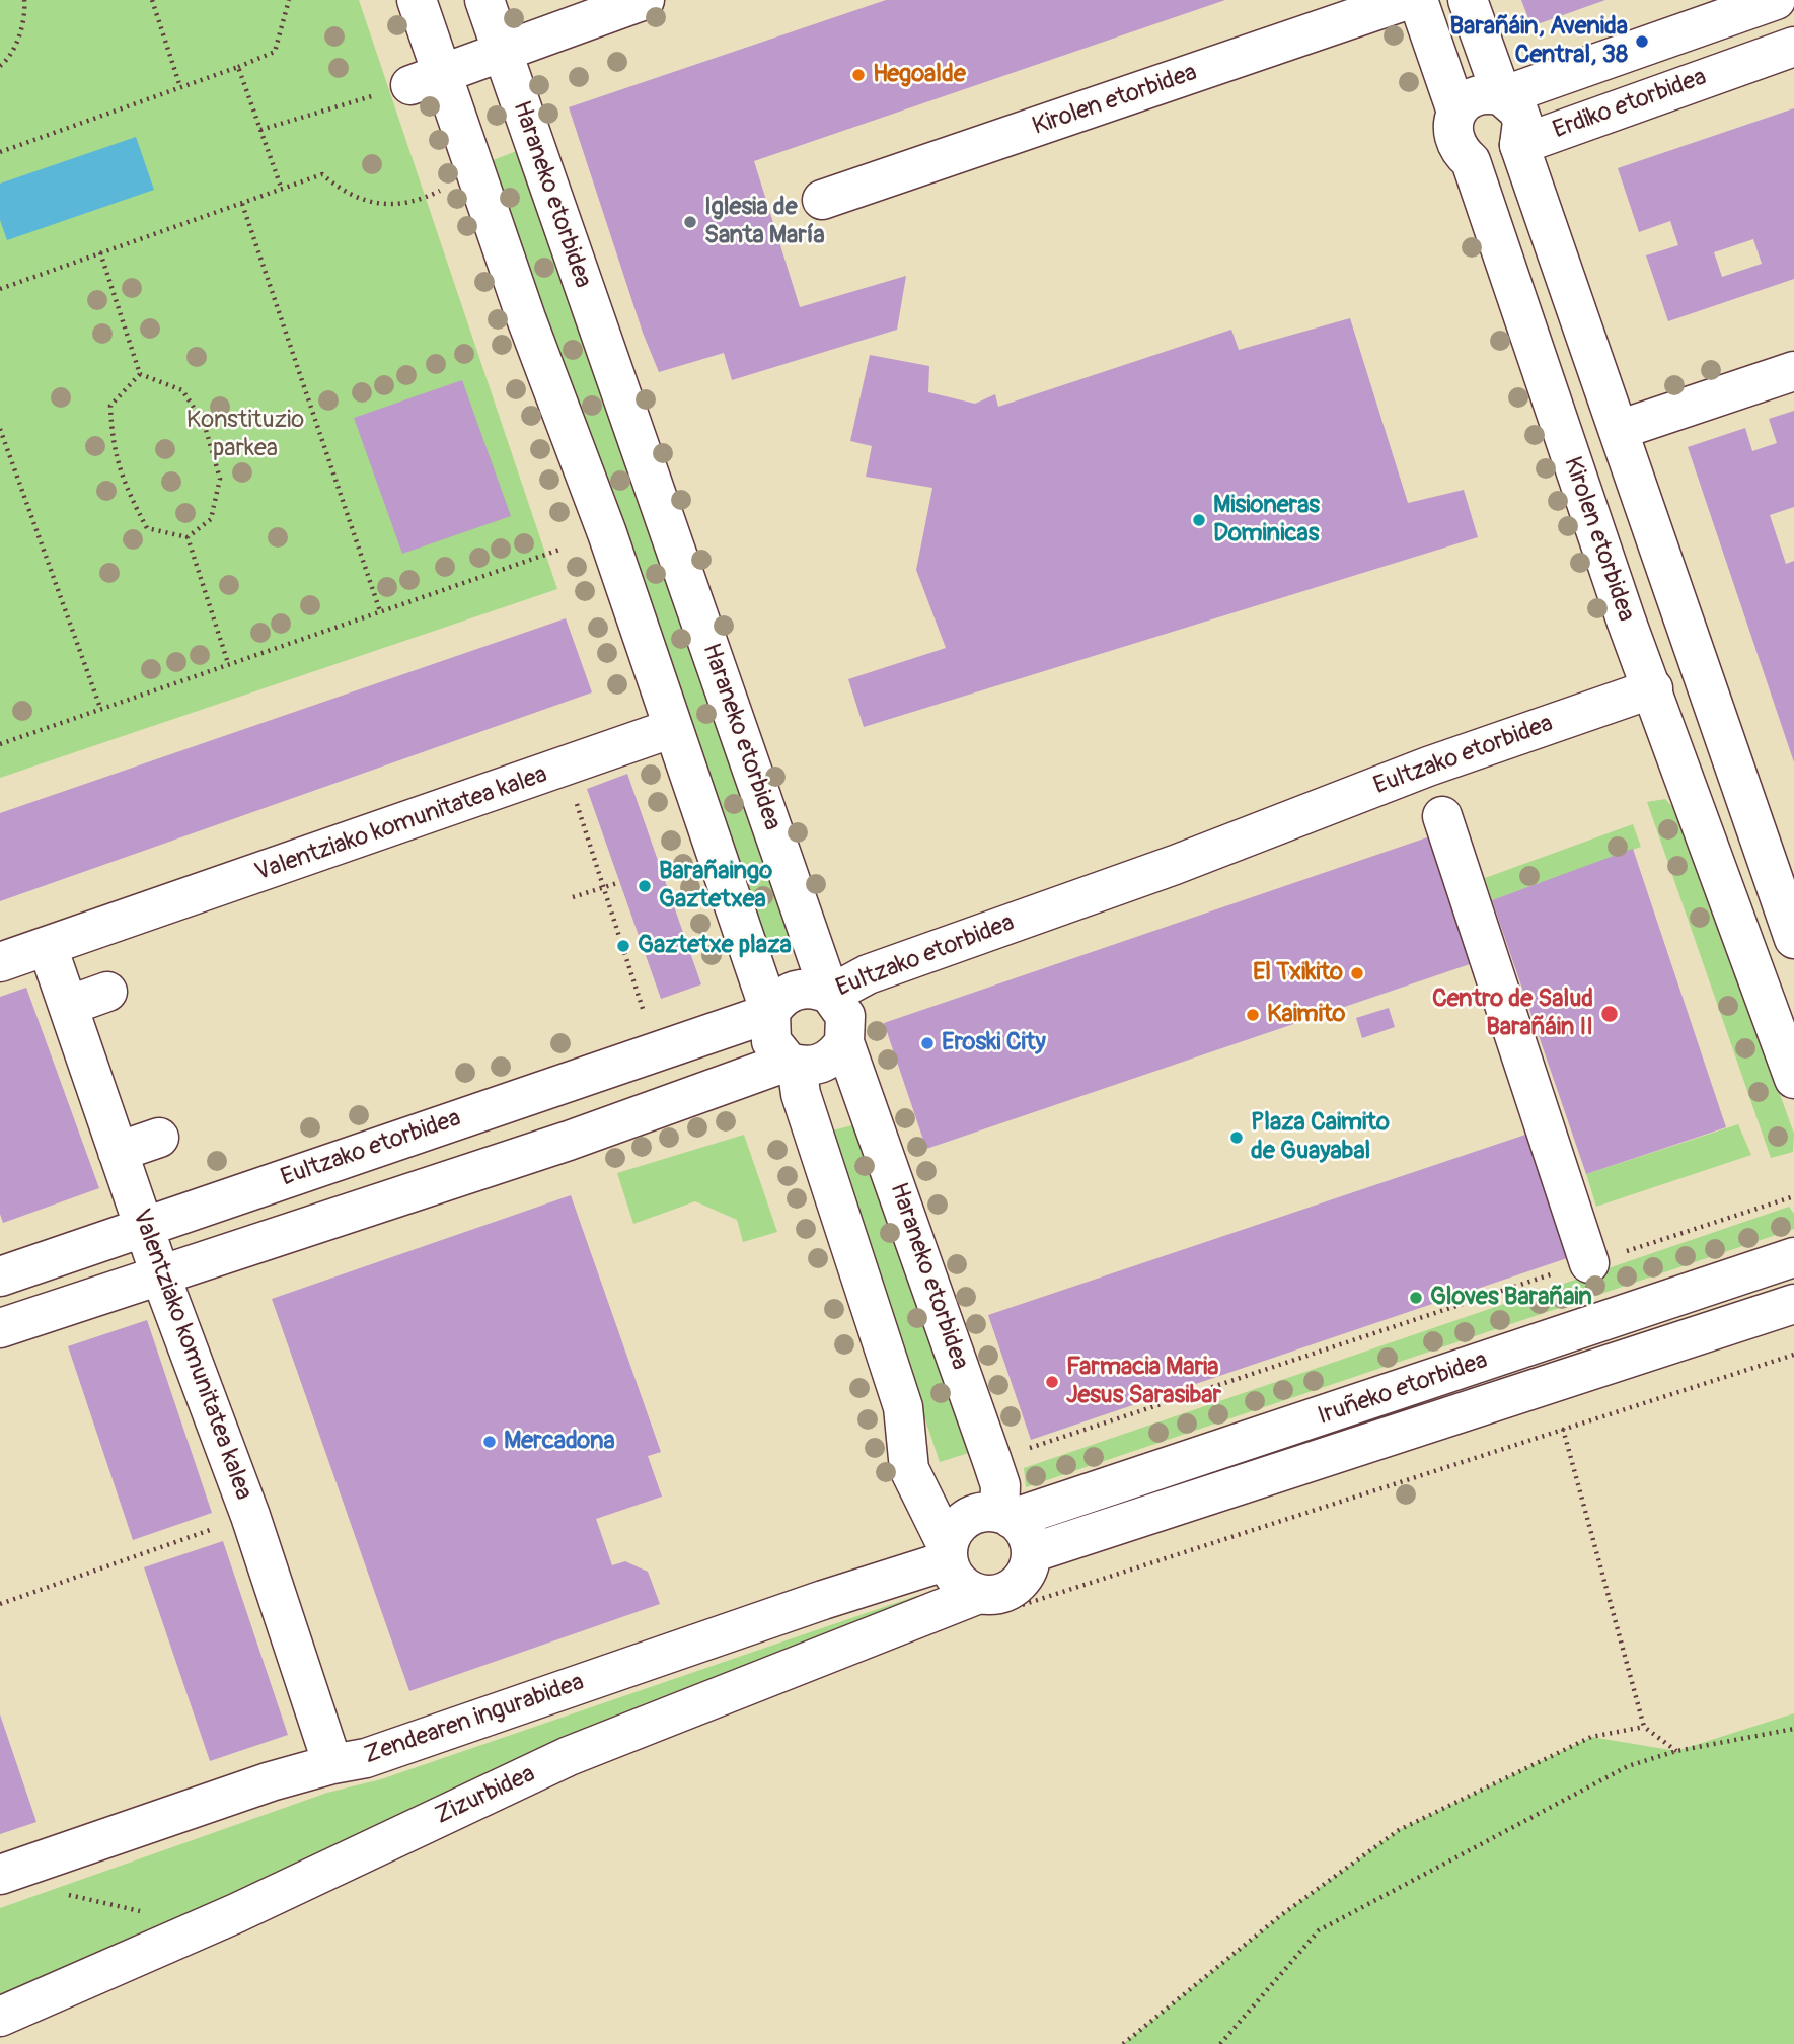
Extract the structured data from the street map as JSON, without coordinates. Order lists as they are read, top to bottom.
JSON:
{
  "streets": {
    "street": [
      "Kirolen etorbidea",
      "Erdiko etorbidea",
      "Haraneko etorbidea",
      "Eultzako etorbidea",
      "Valentziako komunitatea kalea",
      "Iruñeko etorbidea",
      "Zendearen ingurabidea",
      "Zizurbidea"
    ]
  },
  "crossings": [
    ["Kirolen etorbidea", "Erdiko etorbidea"],
    ["Kirolen etorbidea", "Eultzako etorbidea"],
    ["Haraneko etorbidea", "Eultzako etorbidea"],
    ["Haraneko etorbidea", "Iruñeko etorbidea"],
    ["Haraneko etorbidea", "Zendearen ingurabidea"],
    ["Haraneko etorbidea", "Zizurbidea"],
    ["Eultzako etorbidea", "Valentziako komunitatea kalea"],
    ["Valentziako komunitatea kalea", "Zendearen ingurabidea"],
    ["Iruñeko etorbidea", "Zendearen ingurabidea"],
    ["Iruñeko etorbidea", "Zizurbidea"],
    ["Zendearen ingurabidea", "Zizurbidea"]
  ],
  "parks": ["Konstituzio parkea"],
  "places": [
    "Barañáin, Avenida Central, 38",
    "Hegoalde",
    "Iglesia de Santa María",
    "Misioneras Dominicas",
    "Barañaingo Gaztetxea",
    "Gaztetxe plaza",
    "El Txikito",
    "Centro de Salud Barañáin II",
    "Kaimito",
    "Eroski City",
    "Plaza Caimito de Guayabal",
    "Gloves Barañain",
    "Farmacia Maria Jesus Sarasibar",
    "Mercadona"
  ]
}
